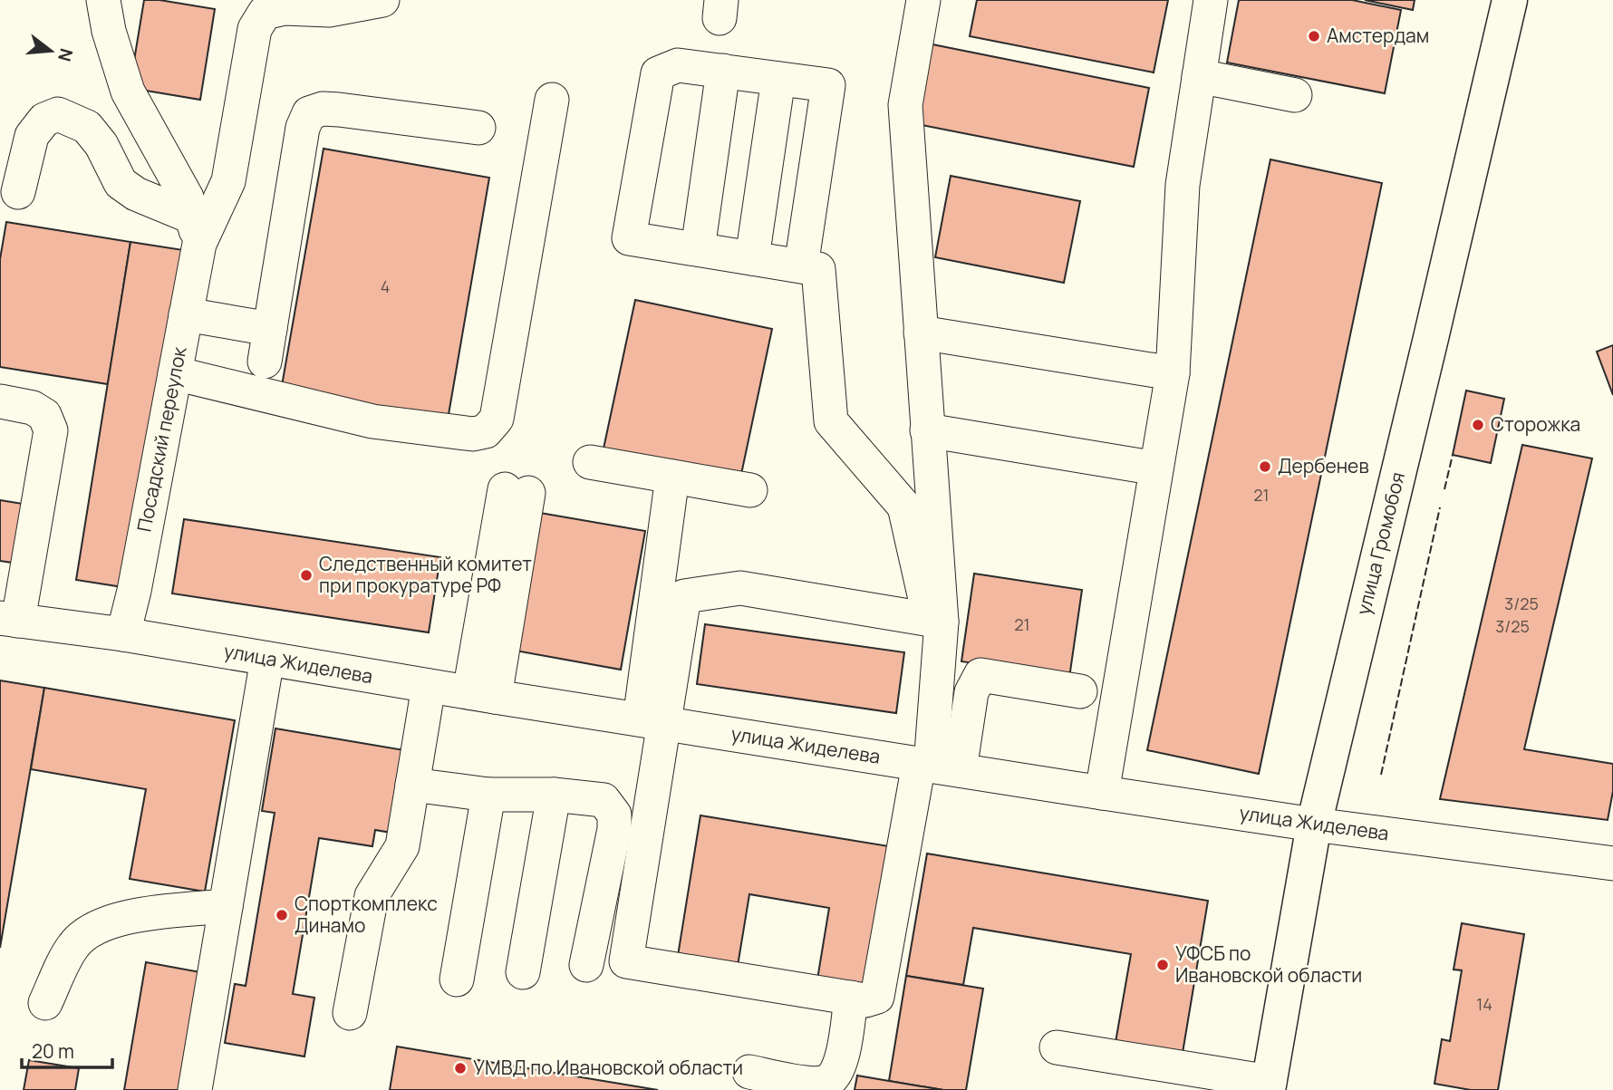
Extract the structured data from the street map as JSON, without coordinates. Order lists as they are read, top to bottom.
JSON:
{
  "streets": {
    "main road": ["улица Громобоя"],
    "street": ["Посадский переулок", "улица Жиделева"]
  },
  "crossings": [
    ["Посадский переулок", "улица Жиделева"],
    ["улица Громобоя", "улица Жиделева"]
  ],
  "places": [
    "Амстердам",
    "Сторожка",
    "Дербенев",
    "Следственный комитет при прокуратуре РФ",
    "Спорткомплекс Динамо",
    "УФСБ по Ивановской области",
    "УМВД по Ивановской области"
  ],
  "house_numbers": [
    "4",
    "21",
    "3/25",
    "21",
    "3/25",
    "14"
  ],
  "scale_bar": "20 m",
  "north": "right"
}
